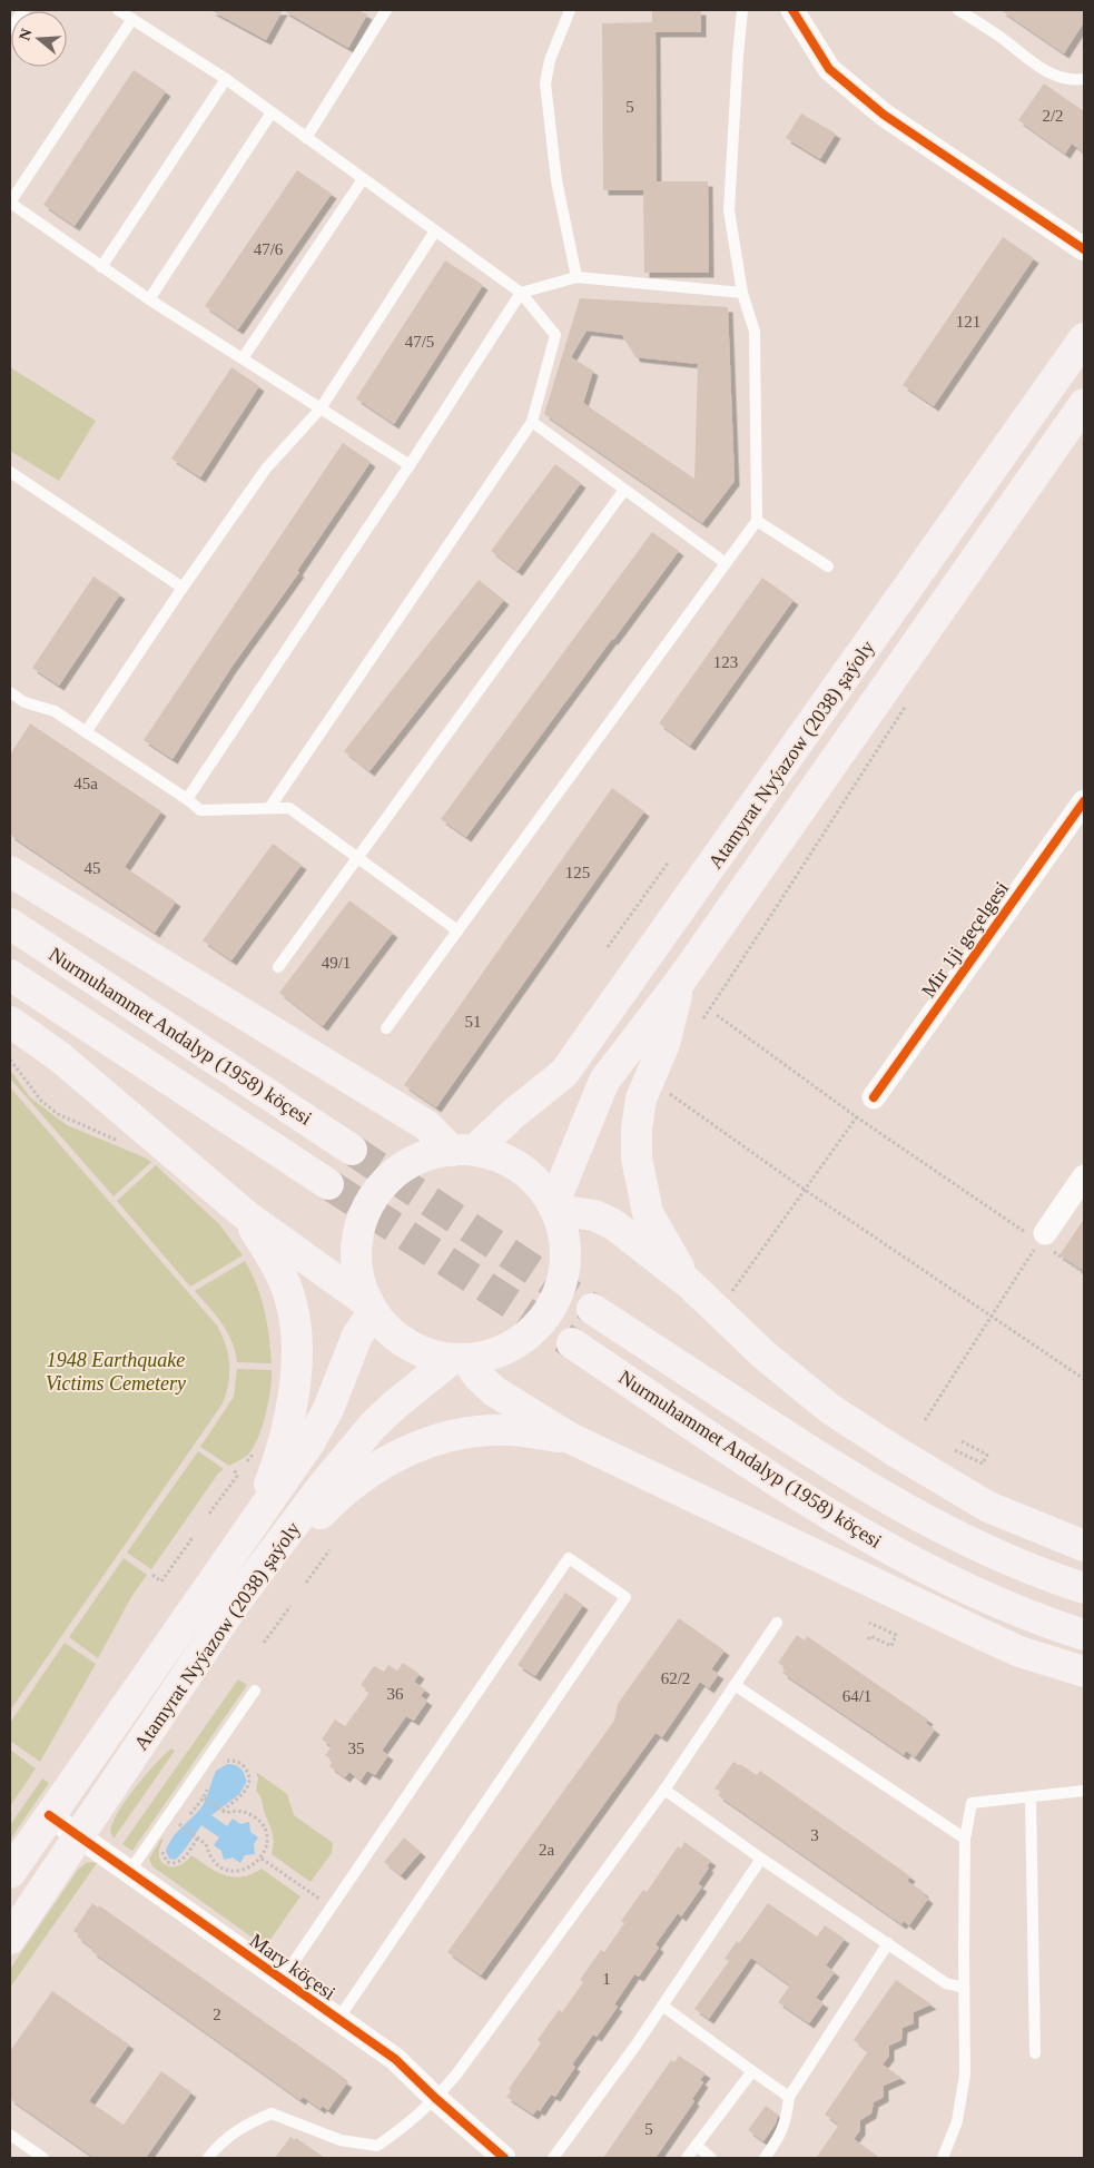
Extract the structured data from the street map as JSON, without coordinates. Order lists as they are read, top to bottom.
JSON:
{
  "streets": {
    "main road": ["Atamyrat Nyýazow (2038) şaýoly", "Nurmuhammet Andalyp (1958) köçesi"],
    "street": ["Mir 1ji geçelgesi", "Mary köçesi"]
  },
  "crossings": [
    ["Atamyrat Nyýazow (2038) şaýoly", "Mary köçesi"]
  ],
  "parks": ["1948 Earthquake Victims Cemetery"],
  "house_numbers": [
    "5",
    "2/2",
    "47/6",
    "121",
    "47/5",
    "123",
    "45a",
    "45",
    "125",
    "49/1",
    "51",
    "62/2",
    "36",
    "64/1",
    "35",
    "3",
    "2a",
    "1",
    "2",
    "5"
  ],
  "north": "left"
}
